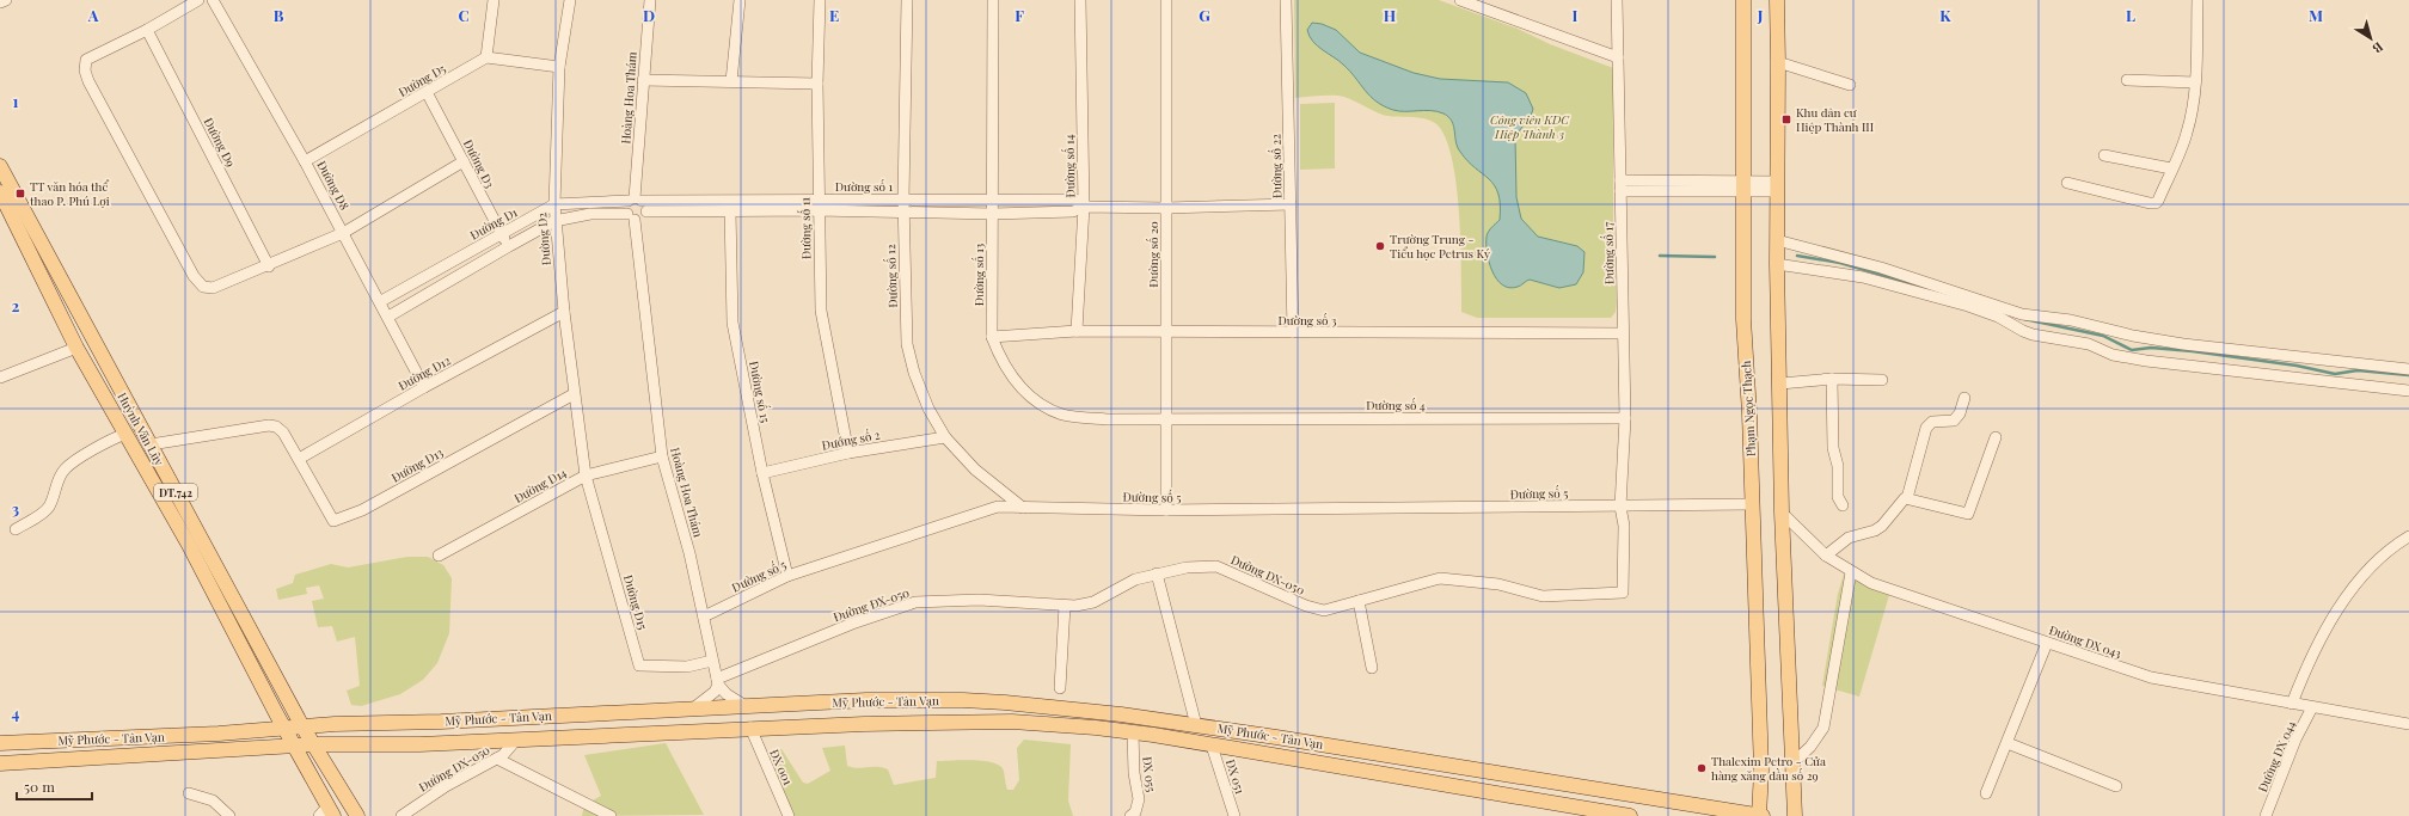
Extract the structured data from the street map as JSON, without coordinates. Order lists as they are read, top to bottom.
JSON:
{
  "streets": {
    "main road": [
      "Phạm Ngọc Thạch",
      "Huỳnh Văn Lũy",
      "ĐT.742",
      "Mỹ Phước - Tân Vạn"
    ],
    "street": [
      "Đường D5",
      "Hoàng Hoa Thám",
      "Đường D9",
      "Đường D3",
      "Đường số 14",
      "Đường số 22",
      "Đường D8",
      "Đường số 1",
      "Đường D1",
      "Đường số 11",
      "Đường D2",
      "Đường số 17",
      "Đường số 20",
      "Đường số 13",
      "Đường số 12",
      "Đường số 3",
      "Đường D12",
      "Đường số 15",
      "Đường số 4",
      "Đướng số 2",
      "Đường D13",
      "Đường D14",
      "Đường số 5",
      "Đường ĐX-050",
      "Đường D15",
      "Đường DX 043",
      "Đường DX 044",
      "ĐX 001",
      "Đường DX-050",
      "ĐX 055",
      "ĐX 051"
    ]
  },
  "crossings": [
    ["Đường D5", "Đường D3"],
    ["Đường D5", "Đường D8"],
    ["Hoàng Hoa Thám", "Đường số 1"],
    ["Hoàng Hoa Thám", "Đường D1"],
    ["Hoàng Hoa Thám", "Đường D14"],
    ["Hoàng Hoa Thám", "Đường số 5"],
    ["Hoàng Hoa Thám", "Đường ĐX-050"],
    ["Hoàng Hoa Thám", "Đường D15"],
    ["Đường D3", "Đường D1"],
    ["Đường số 14", "Đường số 1"],
    ["Đường số 14", "Đường số 3"],
    ["Đường số 22", "Đường số 1"],
    ["Đường số 22", "Đường số 3"],
    ["Đường D8", "Đường D1"],
    ["Đường D8", "Đường D12"],
    ["Đường số 1", "Đường D1"],
    ["Đường số 1", "Đường số 11"],
    ["Đường số 1", "Đường số 20"],
    ["Đường số 1", "Đường số 13"],
    ["Đường số 1", "Đường số 12"],
    ["Đường số 1", "Đường số 15"],
    ["Đường D1", "Đường D2"],
    ["Đường số 11", "Đướng số 2"],
    ["Đường D2", "Đường D12"],
    ["Đường D2", "Đường D13"],
    ["Đường D2", "Đường D14"],
    ["Đường D2", "Đường D15"],
    ["Đường số 17", "Đường số 3"],
    ["Đường số 17", "Đường số 4"],
    ["Đường số 17", "Đường số 5"],
    ["Đường số 17", "Đường ĐX-050"],
    ["Đường số 20", "Đường số 13"],
    ["Đường số 20", "Đường số 3"],
    ["Đường số 20", "Đường số 4"],
    ["Đường số 20", "Đường số 5"],
    ["Đường số 13", "Đường số 3"],
    ["Đường số 13", "Đường số 4"],
    ["Đường số 12", "Đướng số 2"],
    ["Đường số 12", "Đường số 5"],
    ["Đường D12", "Đường D13"],
    ["Đường số 15", "Đướng số 2"],
    ["Đường số 15", "Đường số 5"],
    ["Phạm Ngọc Thạch", "Đường số 5"],
    ["Phạm Ngọc Thạch", "Mỹ Phước - Tân Vạn"],
    ["Huỳnh Văn Lũy", "Mỹ Phước - Tân Vạn"],
    ["Đường D14", "Đường D15"],
    ["Đường DX 043", "Đường DX 044"],
    ["Mỹ Phước - Tân Vạn", "ĐX 001"],
    ["Mỹ Phước - Tân Vạn", "Đường DX-050"],
    ["Mỹ Phước - Tân Vạn", "ĐX 055"],
    ["Mỹ Phước - Tân Vạn", "ĐX 051"]
  ],
  "parks": ["Công viên KDC Hiệp Thành 3"],
  "places": {
    "transit": ["Khu dân cư Hiệp Thành III", "TT văn hóa thể thao P. Phú Lợi"],
    "other": ["Trường Trung - Tiểu học Petrus Ký", "Thalexim Petro - Cửa hàng xăng dầu số 29"]
  },
  "scale_bar": "50 m",
  "north": "bottom right",
  "grid": {
    "columns": [
      "A",
      "B",
      "C",
      "D",
      "E",
      "F",
      "G",
      "H",
      "I",
      "J",
      "K",
      "L",
      "M"
    ],
    "rows": [
      "1",
      "2",
      "3",
      "4"
    ]
  }
}
